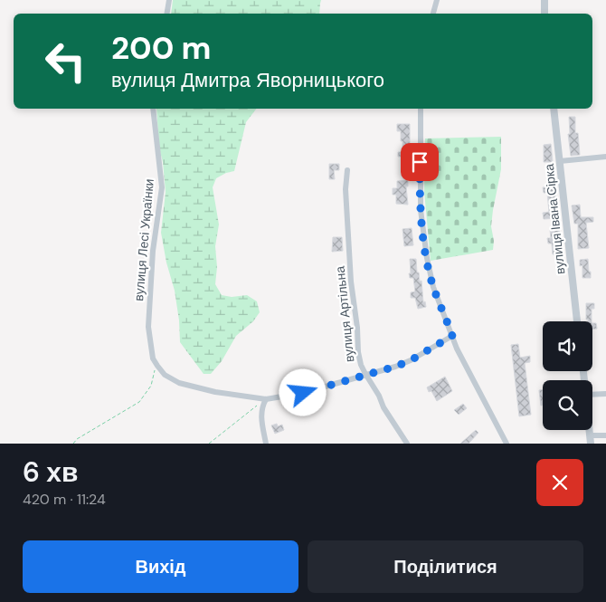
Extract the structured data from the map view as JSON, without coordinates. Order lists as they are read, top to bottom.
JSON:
{
  "streets": {
    "street": ["вулиця Івана Сірка", "вулиця Лесі Українки", "вулиця Артільна"]
  },
  "page": {
    "turn": ["200 m", "вулиця Дмитра Яворницького"],
    "heading": ["6 хв", "420 m · 11:24"],
    "buttons": ["Вихід", "Поділитися"]
  }
}
